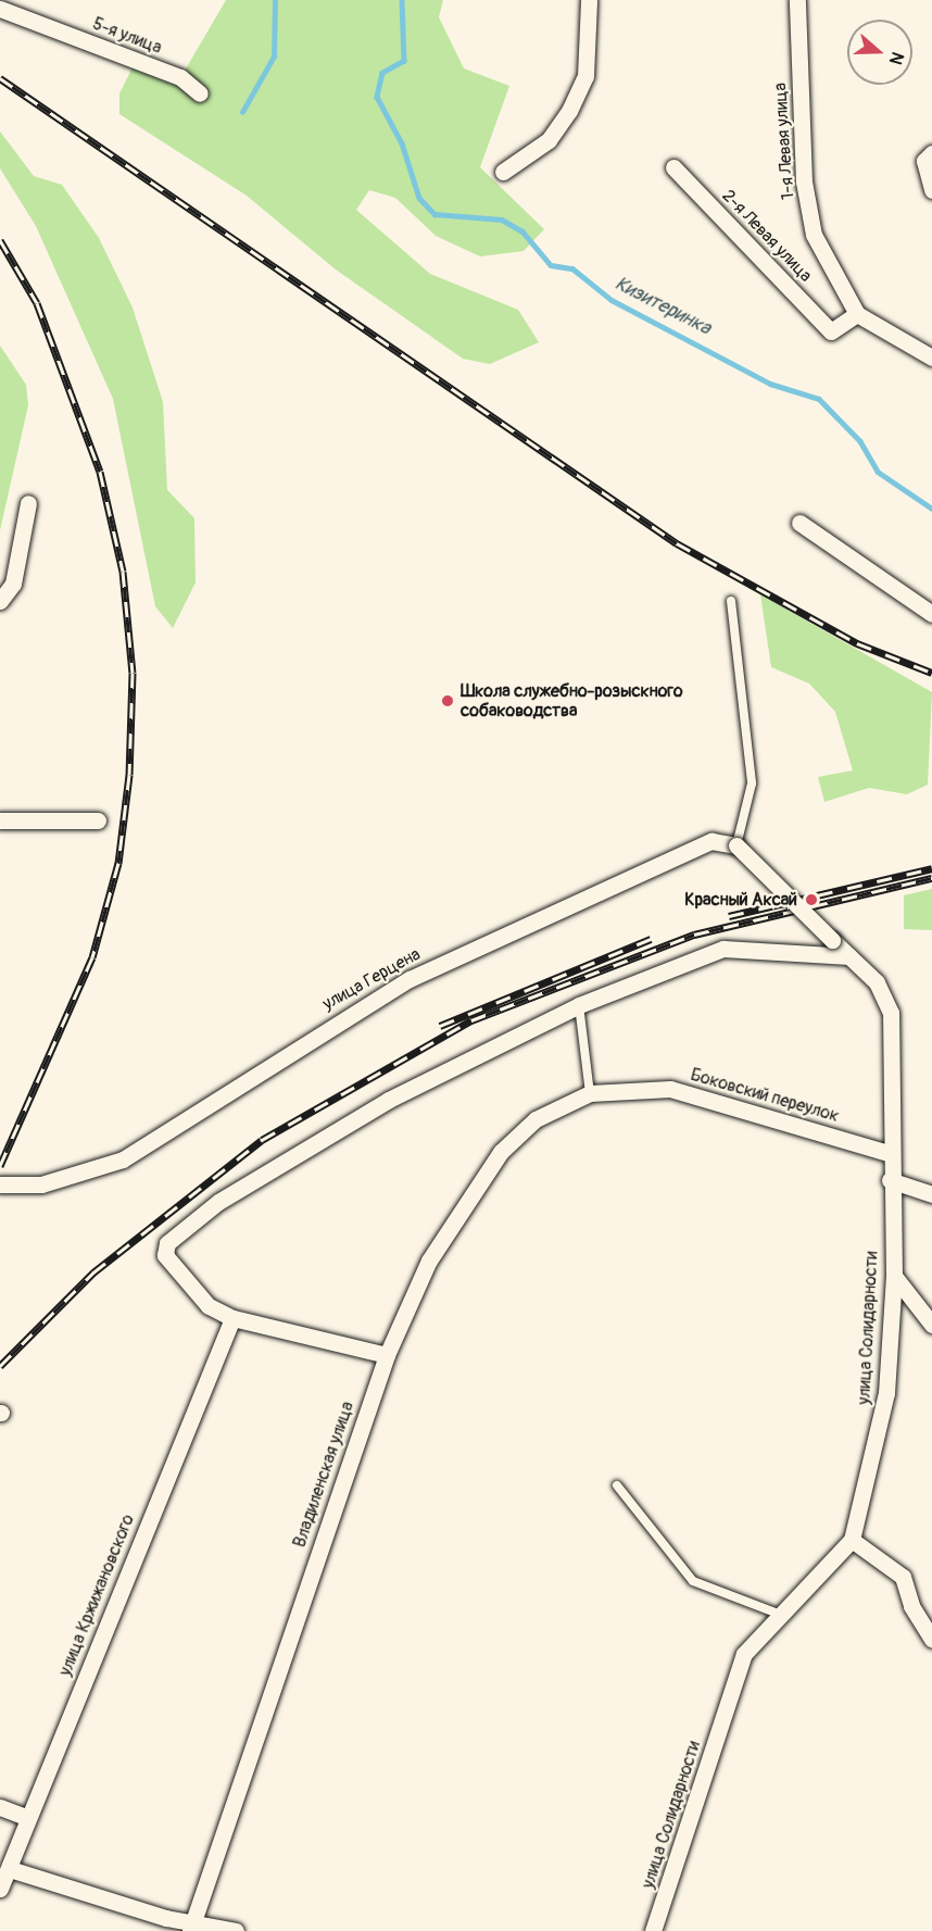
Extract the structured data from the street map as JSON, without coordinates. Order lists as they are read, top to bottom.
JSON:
{
  "streets": {
    "street": [
      "5-я улица",
      "1-я Левая улица",
      "2-я Левая улица",
      "улица Герцена",
      "Боковский переулок",
      "улица Солидарности",
      "Владиленская улица",
      "улица Кржижановского"
    ]
  },
  "crossings": [
    ["1-я Левая улица", "2-я Левая улица"],
    ["Боковский переулок", "улица Солидарности"],
    ["Боковский переулок", "Владиленская улица"]
  ],
  "water": ["Кизитеринка"],
  "places": ["Школа служебно-розыскного собаководства", "Красный Аксай"],
  "north": "right"
}
